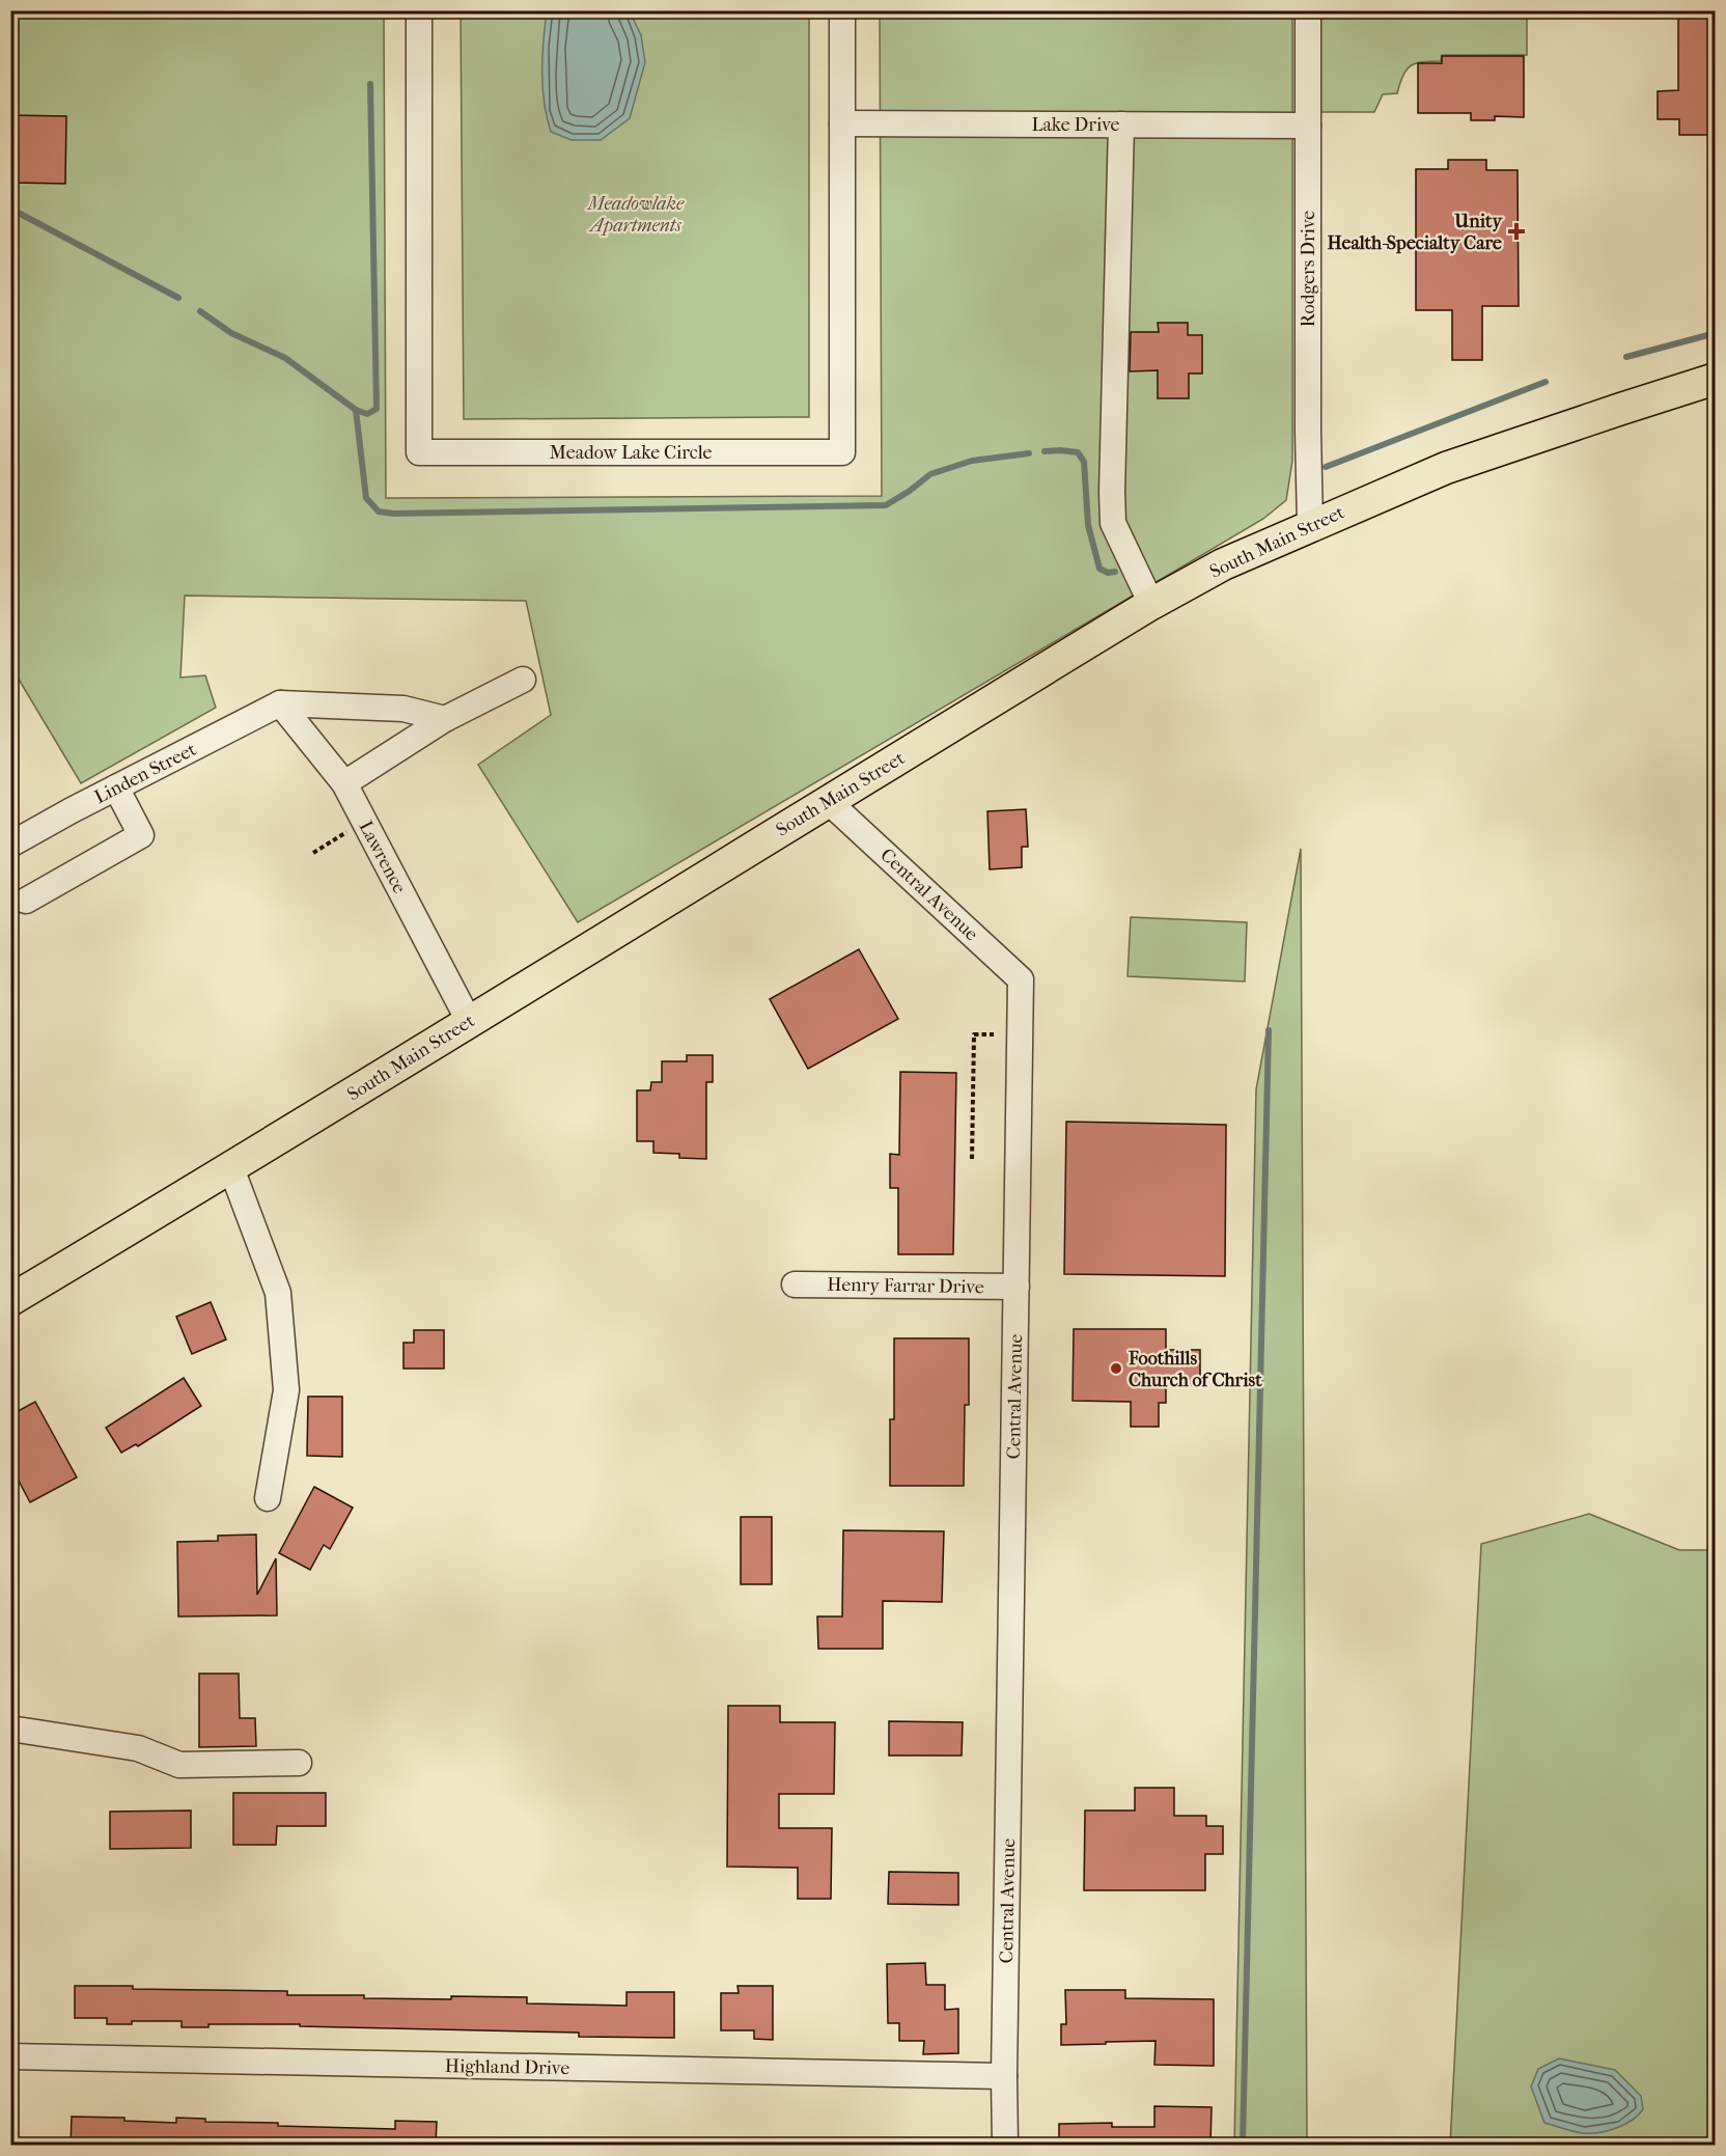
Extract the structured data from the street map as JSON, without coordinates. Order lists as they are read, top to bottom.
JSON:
{
  "streets": {
    "main road": ["South Main Street"],
    "street": [
      "Lake Drive",
      "Rodgers Drive",
      "Meadow Lake Circle",
      "Linden Street",
      "Lawrence",
      "Central Avenue",
      "Henry Farrar Drive",
      "Highland Drive"
    ]
  },
  "crossings": [
    ["Lake Drive", "Rodgers Drive"],
    ["Lake Drive", "Meadow Lake Circle"],
    ["Rodgers Drive", "South Main Street"],
    ["South Main Street", "Lawrence"],
    ["South Main Street", "Central Avenue"],
    ["Linden Street", "Lawrence"],
    ["Central Avenue", "Henry Farrar Drive"],
    ["Central Avenue", "Highland Drive"]
  ],
  "parks": ["Meadowlake Apartments"],
  "places": {
    "health": ["Unity Health-Specialty Care"],
    "other": ["Foothills Church of Christ"]
  }
}
